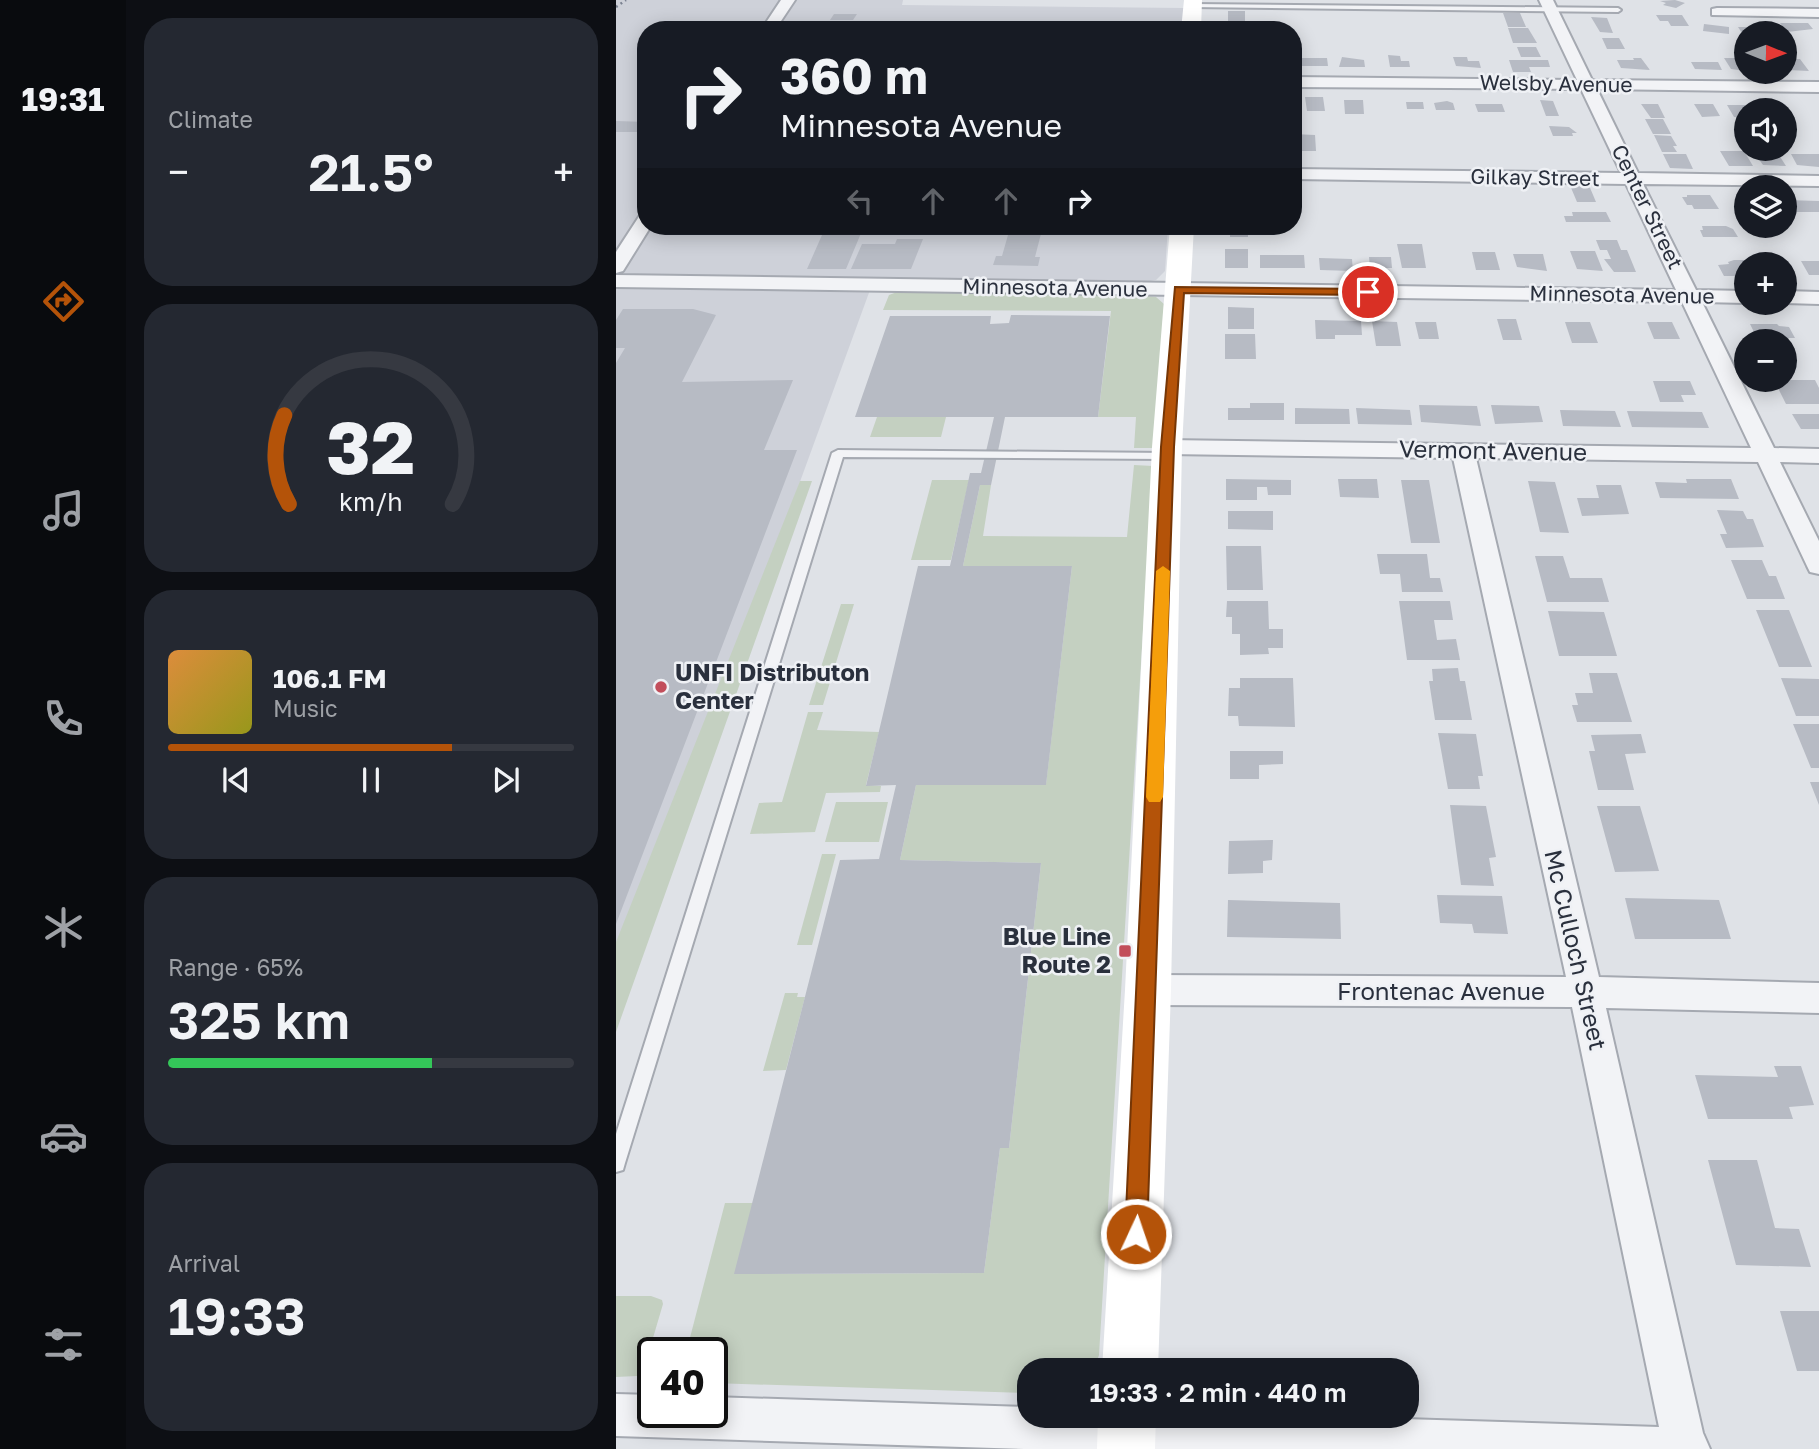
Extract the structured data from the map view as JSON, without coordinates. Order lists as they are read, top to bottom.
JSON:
{
  "streets": {
    "street": [
      "Welsby Avenue",
      "Gilkay Street",
      "Center Street",
      "Minnesota Avenue",
      "Vermont Avenue",
      "Mc Culloch Street",
      "Frontenac Avenue"
    ]
  },
  "crossings": [
    ["Welsby Avenue", "Center Street"],
    ["Gilkay Street", "Center Street"],
    ["Center Street", "Minnesota Avenue"],
    ["Center Street", "Vermont Avenue"],
    ["Vermont Avenue", "Mc Culloch Street"],
    ["Mc Culloch Street", "Frontenac Avenue"]
  ],
  "places": {
    "other": ["UNFI Distributon Center"],
    "transit": ["Blue Line Route 2"]
  },
  "north": "right",
  "page": {
    "tabs": "19:31",
    "tile": [
      "Climate",
      ["Range · 65%", "325 km"],
      ["Arrival", "19:33"]
    ],
    "map_buttons": ["+", "−"],
    "turn": ["360 m", "Minnesota Avenue"],
    "heat": ["−", "21.5°", "+"],
    "song": ["106.1 FM", "Music"],
    "limit": "40",
    "trip": "19:33 · 2 min · 440 m",
    "gauge": ["32", "km/h"]
  }
}
